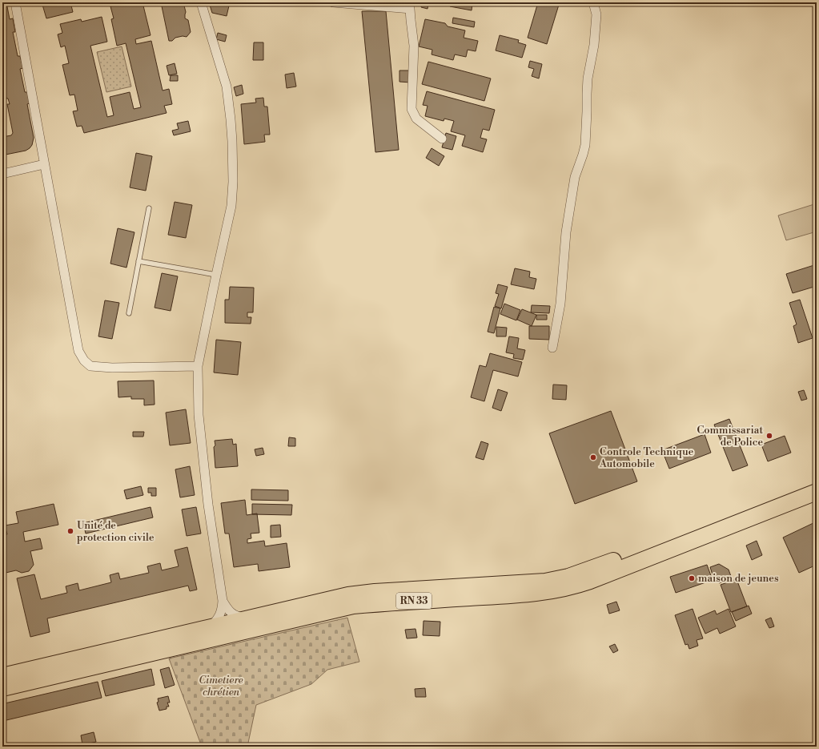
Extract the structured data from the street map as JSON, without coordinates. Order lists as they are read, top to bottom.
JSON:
{
  "streets": {
    "highway": ["RN 33"]
  },
  "parks": ["Cimetiere chrétien"],
  "places": [
    "Commissariat de Police",
    "Controle Technique Automobile",
    "Unité de protection civile",
    "maison de jeunes"
  ]
}
